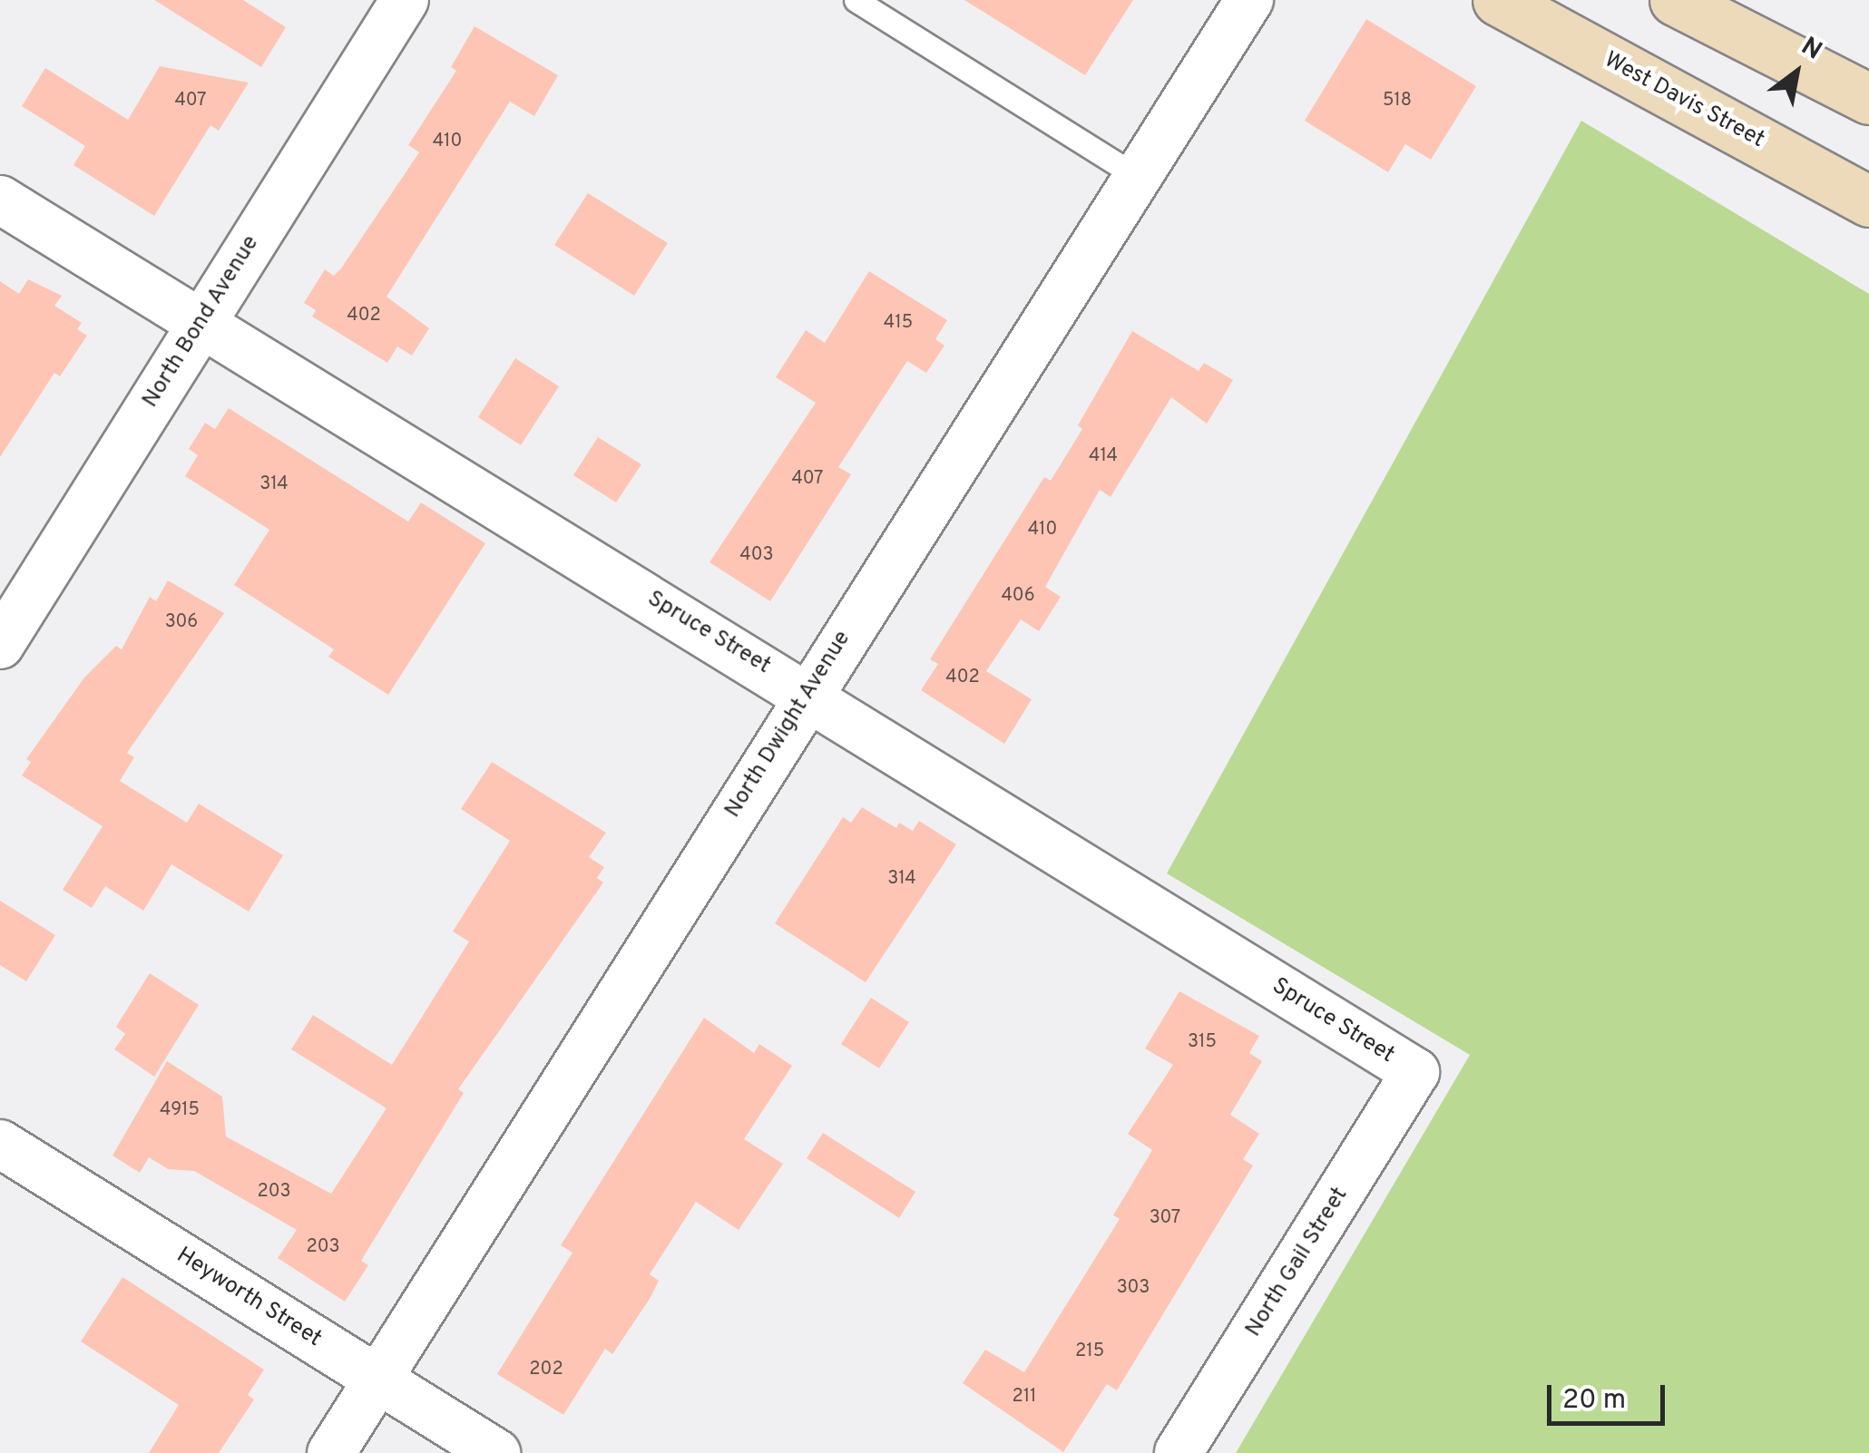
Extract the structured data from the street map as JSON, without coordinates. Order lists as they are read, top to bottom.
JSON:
{
  "streets": {
    "main road": ["West Davis Street"],
    "street": [
      "North Bond Avenue",
      "Spruce Street",
      "North Dwight Avenue",
      "North Gail Street",
      "Heyworth Street"
    ]
  },
  "crossings": [
    ["North Bond Avenue", "Spruce Street"],
    ["Spruce Street", "North Dwight Avenue"],
    ["Spruce Street", "North Gail Street"],
    ["North Dwight Avenue", "Heyworth Street"]
  ],
  "house_numbers": [
    "407",
    "518",
    "410",
    "402",
    "415",
    "414",
    "407",
    "314",
    "410",
    "403",
    "406",
    "306",
    "402",
    "314",
    "315",
    "4915",
    "203",
    "307",
    "203",
    "303",
    "215",
    "202",
    "211"
  ],
  "scale_bar": "20 m",
  "north": "top right"
}
